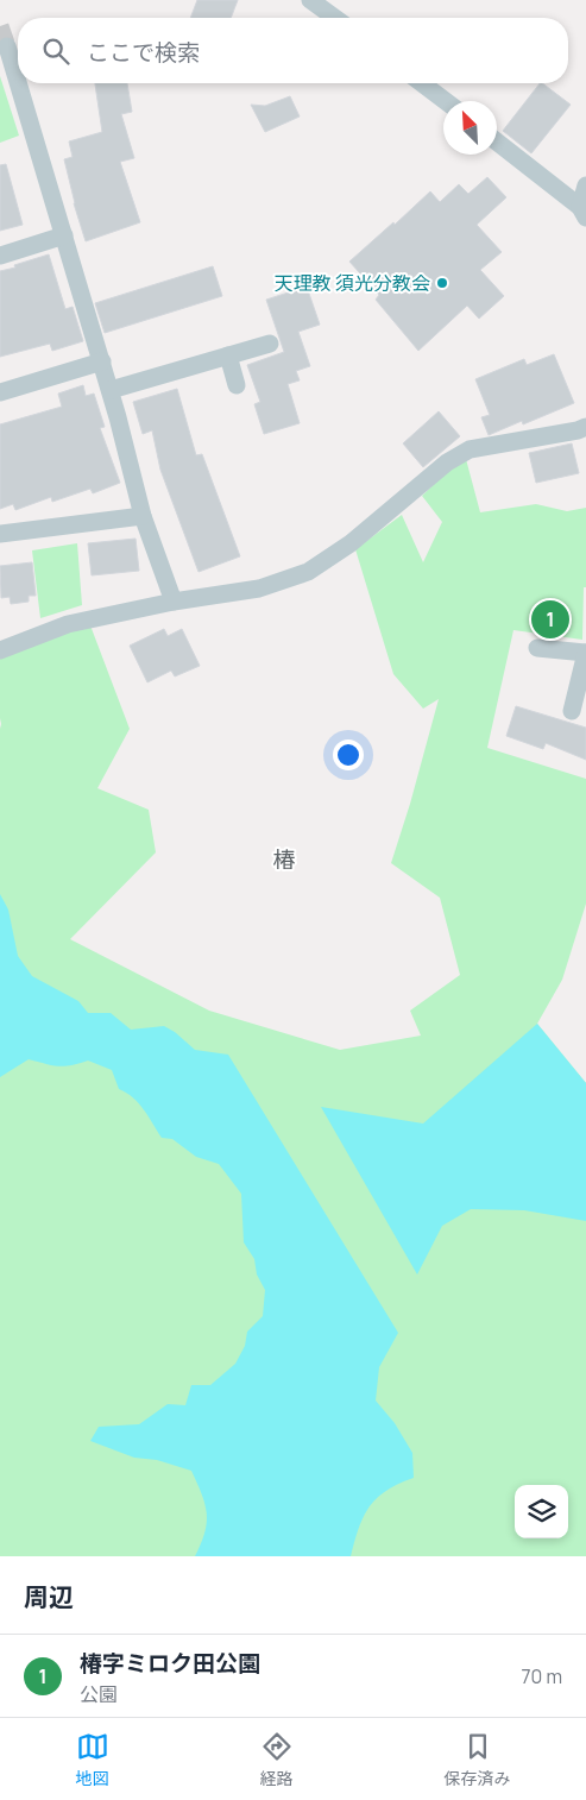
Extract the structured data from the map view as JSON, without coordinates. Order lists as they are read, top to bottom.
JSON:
{
  "districts": ["椿"],
  "places": ["天理教 須光分教会"],
  "north": "top left",
  "page": {
    "search": "ここで検索",
    "pins": "1",
    "heading": "周辺",
    "list": [
      {
        "mark": "1",
        "name": "椿字ミロク田公園",
        "note": "公園",
        "value": "70 m"
      }
    ],
    "nav": ["地図", "経路", "保存済み"]
  }
}
